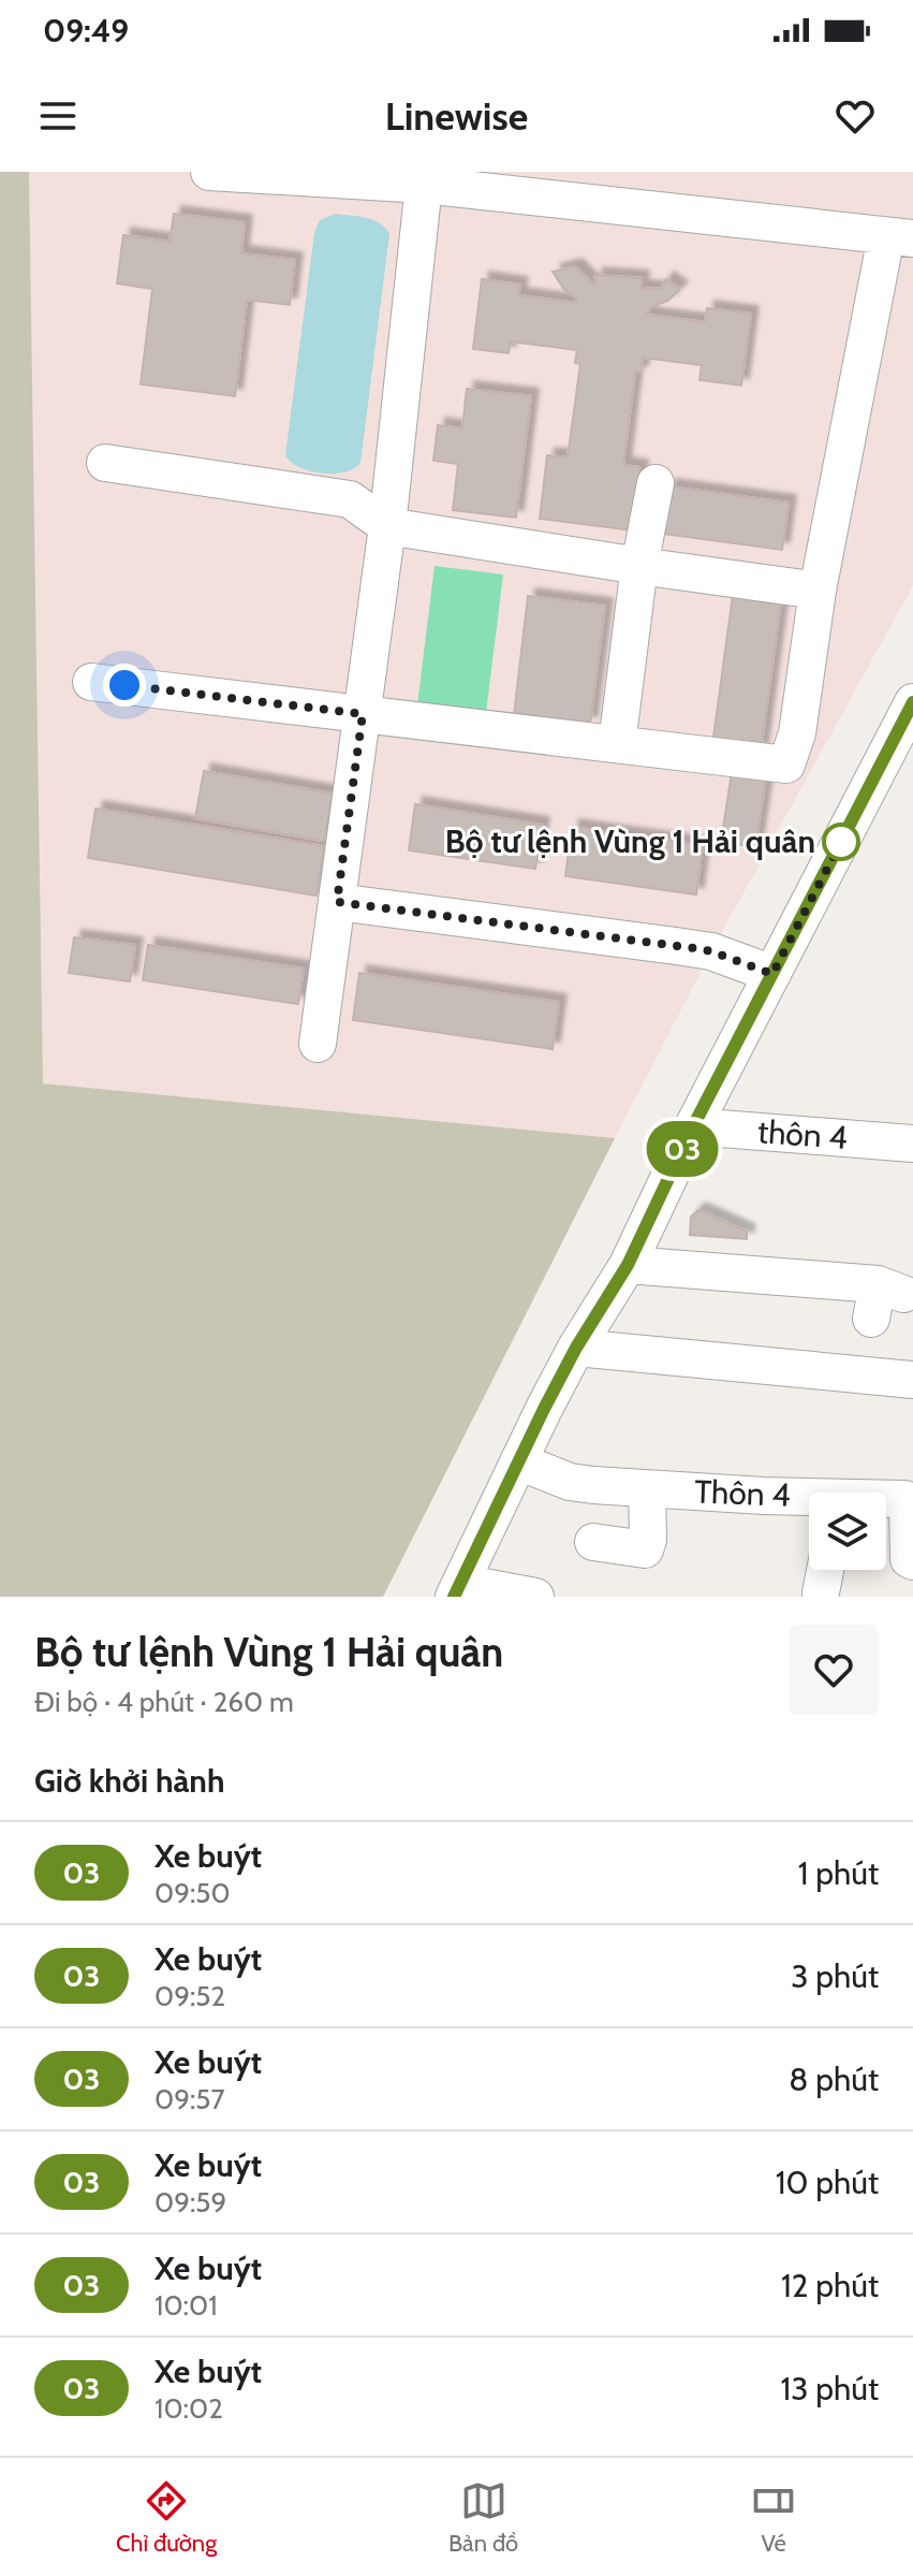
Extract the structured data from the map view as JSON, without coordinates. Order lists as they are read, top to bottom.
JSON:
{
  "streets": {
    "street": ["thôn 4", "Thôn 4"]
  },
  "places": ["Bộ tư lệnh Vùng 1 Hải quân"],
  "lines": ["bus line 03"],
  "page": {
    "status": "09:49",
    "header": "Linewise",
    "on_map": "03",
    "heading": [
      ["Bộ tư lệnh Vùng 1 Hải quân", "Đi bộ · 4 phút · 260 m"],
      "Giờ khởi hành"
    ],
    "list": [
      {
        "mark": "03",
        "name": "Xe buýt",
        "note": "09:50",
        "value": "1 phút"
      },
      {
        "mark": "03",
        "name": "Xe buýt",
        "note": "09:52",
        "value": "3 phút"
      },
      {
        "mark": "03",
        "name": "Xe buýt",
        "note": "09:57",
        "value": "8 phút"
      },
      {
        "mark": "03",
        "name": "Xe buýt",
        "note": "09:59",
        "value": "10 phút"
      },
      {
        "mark": "03",
        "name": "Xe buýt",
        "note": "10:01",
        "value": "12 phút"
      },
      {
        "mark": "03",
        "name": "Xe buýt",
        "note": "10:02",
        "value": "13 phút"
      }
    ],
    "tabs": ["Chỉ đường", "Bản đồ", "Vé"]
  }
}
